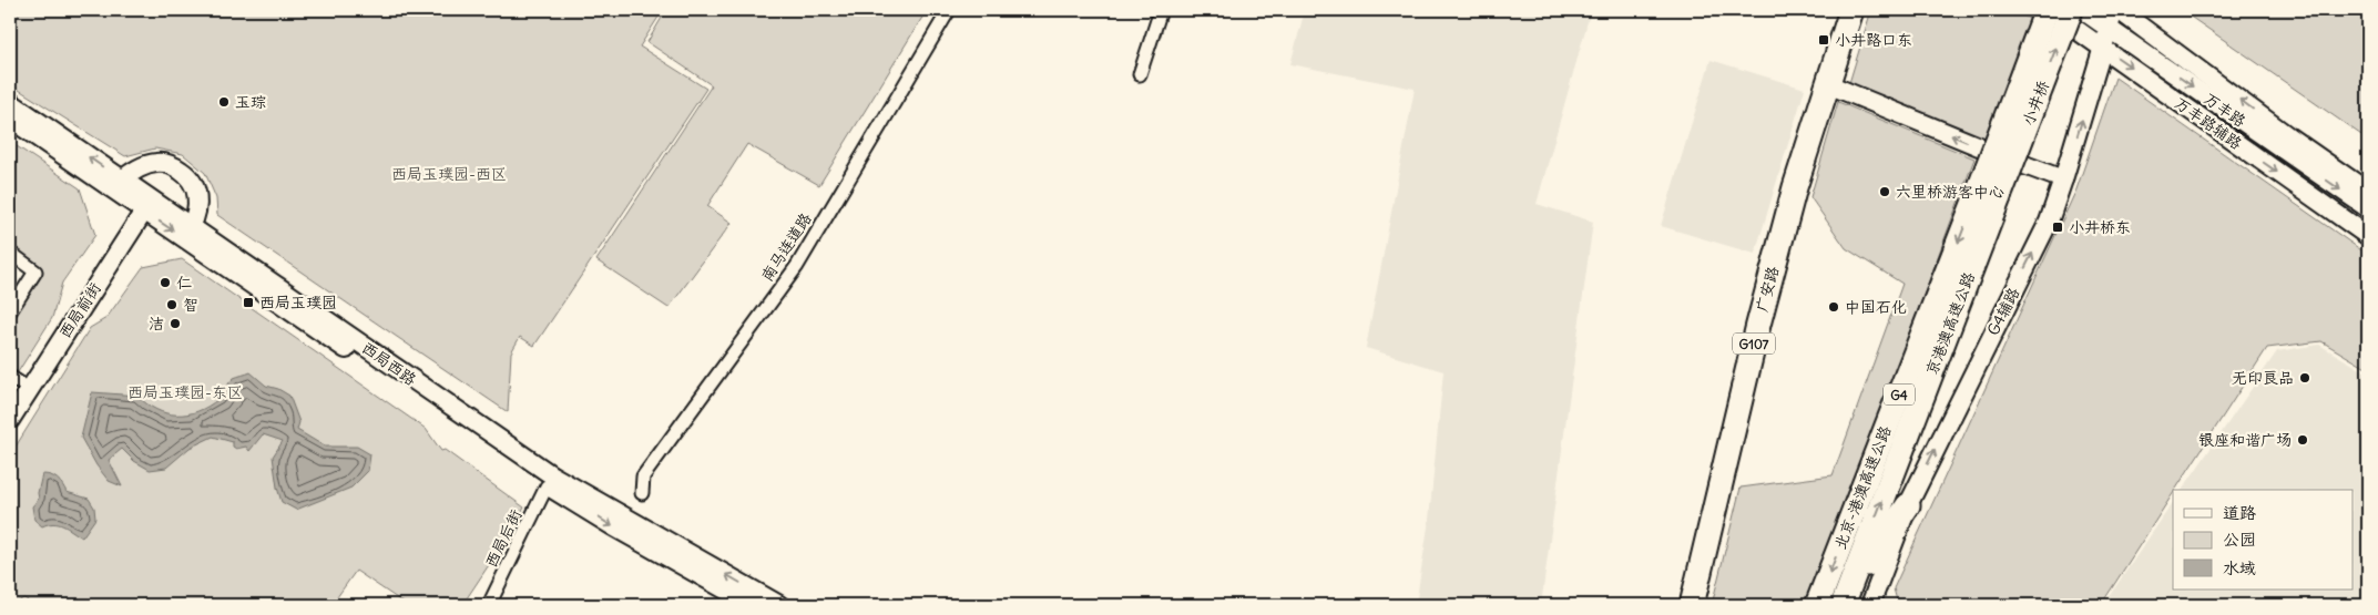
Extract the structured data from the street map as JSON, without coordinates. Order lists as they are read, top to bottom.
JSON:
{
  "streets": {
    "highway": [
      "小井桥",
      "广安路",
      "京港澳高速公路",
      "G107",
      "G4",
      "北京-港澳高速公路"
    ],
    "street": [
      "万丰路",
      "万丰路辅路",
      "南马连道路",
      "西局前街",
      "G4辅路",
      "西局西路",
      "西局后街"
    ]
  },
  "crossings": [
    ["小井桥", "万丰路辅路"],
    ["小井桥", "京港澳高速公路"],
    ["小井桥", "北京-港澳高速公路"],
    ["万丰路", "G4辅路"],
    ["万丰路辅路", "G4辅路"],
    ["西局前街", "西局西路"],
    ["京港澳高速公路", "北京-港澳高速公路"],
    ["西局西路", "西局后街"]
  ],
  "one_way": [
    "万丰路辅路",
    "G4辅路",
    "京港澳高速公路",
    "北京-港澳高速公路"
  ],
  "parks": ["西局玉璞园-西区", "西局玉璞园-东区"],
  "places": {
    "transit": ["小井路口东", "小井桥东", "西局玉璞园"],
    "other": [
      "玉琮",
      "六里桥游客中心",
      "仁",
      "智",
      "中国石化",
      "洁",
      "无印良品",
      "银座和谐广场"
    ]
  },
  "legend": ["道路", "公园", "水域"]
}
